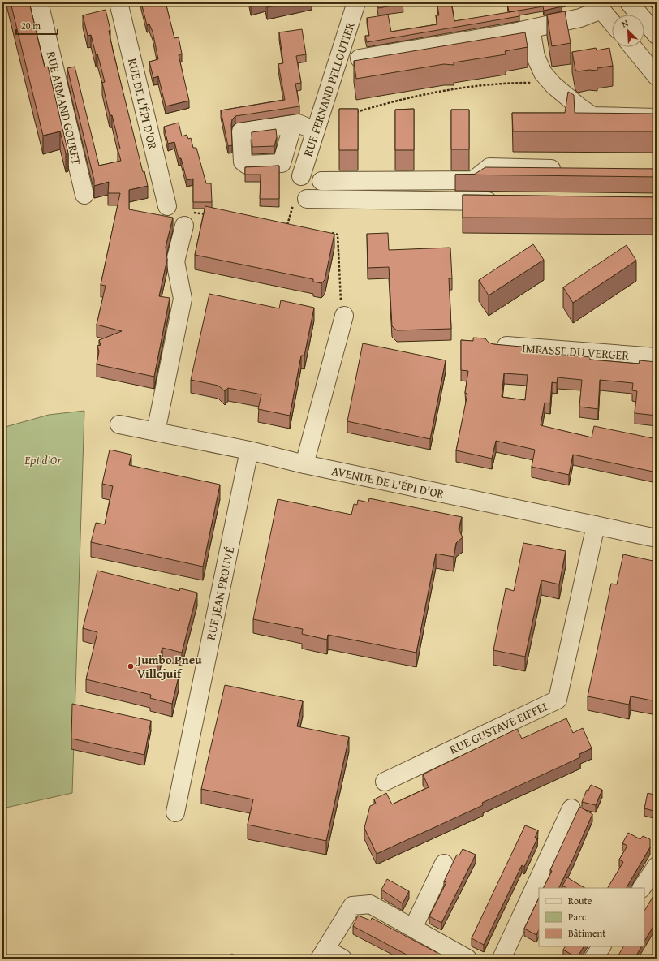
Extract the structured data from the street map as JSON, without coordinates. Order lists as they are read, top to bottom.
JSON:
{
  "streets": {
    "street": [
      "RUE FERNAND PELLOUTIER",
      "RUE DE L'ÉPI D'OR",
      "RUE ARMAND GOURET",
      "IMPASSE DU VERGER",
      "AVENUE DE L'ÉPI D'OR",
      "RUE JEAN PROUVÉ",
      "RUE GUSTAVE EIFFEL"
    ]
  },
  "crossings": [
    ["AVENUE DE L'ÉPI D'OR", "RUE JEAN PROUVÉ"],
    ["AVENUE DE L'ÉPI D'OR", "RUE GUSTAVE EIFFEL"]
  ],
  "parks": ["Epi d'Or"],
  "places": ["Jumbo Pneu Villejuif"],
  "legend": ["Route", "Parc", "Bâtiment"],
  "scale_bar": "20 m",
  "north": "top left"
}
